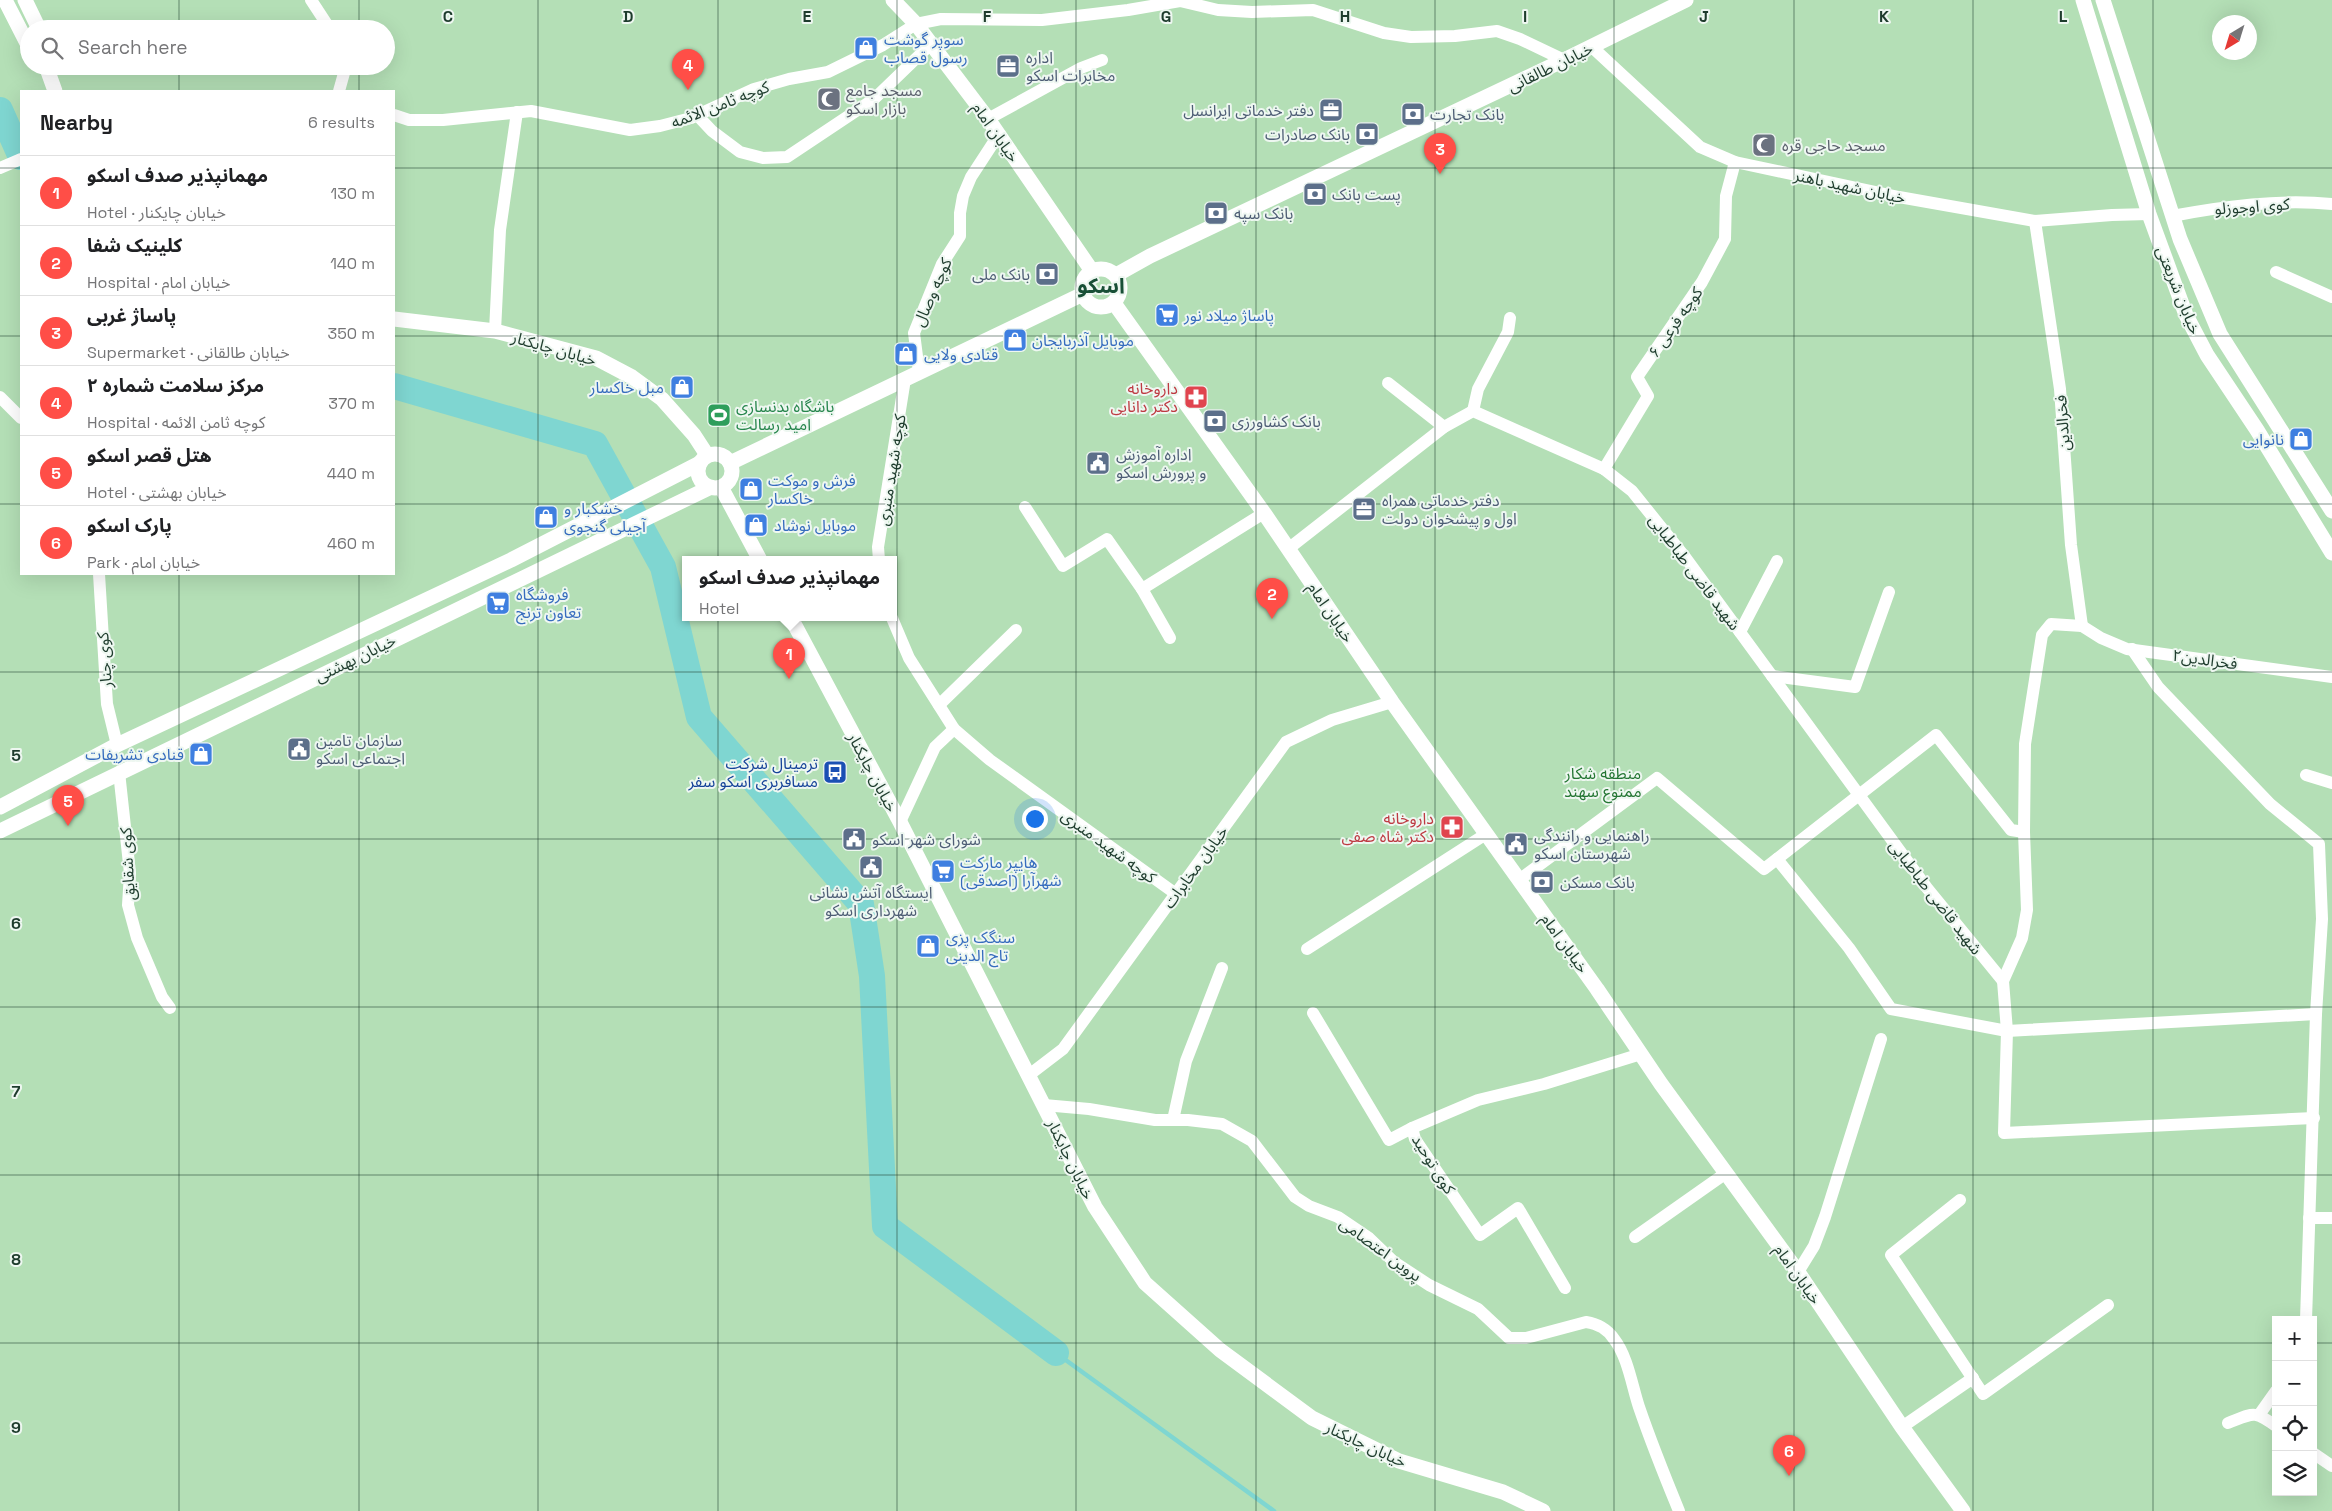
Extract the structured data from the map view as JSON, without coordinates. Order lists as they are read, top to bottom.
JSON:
{
  "streets": {
    "main road": [
      "خیابان طالقانی",
      "خیابان امام",
      "خیابان شریعتی",
      "خیابان چایکنار",
      "خیابان بهشتی"
    ],
    "street": [
      "کوچه ثامن الائمه",
      "خیابان شهید باهنر",
      "کوی اوجوزلو",
      "کوچه وصال",
      "کوچه فرعی ۶",
      "فخرالدین",
      "کوچه شهید منبری",
      "شهید قاضی طباطبایی",
      "فخرالدین۲",
      "کوی چنار",
      "کوی شقایق",
      "خیابان مخابرات",
      "کوی توحید",
      "پروین اعتصامی"
    ]
  },
  "crossings": [
    ["خیابان طالقانی", "خیابان امام"],
    ["خیابان طالقانی", "خیابان شهید باهنر"],
    ["کوچه ثامن الائمه", "خیابان امام"],
    ["خیابان امام", "کوچه وصال"],
    ["خیابان امام", "خیابان مخابرات"],
    ["خیابان امام", "کوی توحید"],
    ["خیابان شهید باهنر", "خیابان شریعتی"],
    ["خیابان شهید باهنر", "کوچه فرعی ۶"],
    ["خیابان شهید باهنر", "فخرالدین"],
    ["کوی اوجوزلو", "خیابان شریعتی"],
    ["کوچه وصال", "کوچه شهید منبری"],
    ["کوچه فرعی ۶", "شهید قاضی طباطبایی"],
    ["خیابان چایکنار", "خیابان بهشتی"],
    ["خیابان چایکنار", "خیابان مخابرات"],
    ["خیابان چایکنار", "پروین اعتصامی"],
    ["فخرالدین", "فخرالدین۲"],
    ["کوچه شهید منبری", "خیابان مخابرات"],
    ["خیابان بهشتی", "کوی چنار"],
    ["خیابان بهشتی", "کوی شقایق"]
  ],
  "districts": ["اسکو"],
  "parks": ["منطقه شکار ممنوع سهند"],
  "places": {
    "shop": [
      "سوپر گوشت رسول قصاب",
      "موبایل آذربایجان",
      "قنادی ولایی",
      "مبل خاکسار",
      "نانوایی",
      "فرش و موکت خاکسار",
      "خشکبار و آجیلی گنجوی",
      "موبایل نوشاد",
      "قنادی تشریفات",
      "سنگک پزی تاج الدینی"
    ],
    "office": ["اداره مخابرات اسکو", "دفتر خدماتی ایرانسل", "دفتر خدماتی همراه اول و پیشخوان دولت"],
    "mosque": ["مسجد جامع بازار اسکو", "مسجد حاجی قره"],
    "bank": [
      "بانک تجارت",
      "بانک صادرات",
      "پست بانک",
      "بانک سپه",
      "بانک ملی",
      "بانک کشاورزی",
      "بانک مسکن"
    ],
    "supermarket": ["پاساژ میلاد نور", "فروشگاه تعاون ترنج", "هایپر مارکت شهرآرا (اصدقی)"],
    "pharmacy": ["داروخانه دکتر دانایی", "داروخانه دکتر شاه صفی"],
    "sports": ["باشگاه بدنسازی امید رسالت"],
    "public building": [
      "اداره آموزش و پرورش اسکو",
      "سازمان تامین اجتماعی اسکو",
      "شورای شهر اسکو",
      "راهنمایی و رانندگی شهرستان اسکو",
      "ایستگاه آتش نشانی شهرداری اسکو"
    ],
    "bus stop": ["ترمینال شرکت مسافربری اسکو سفر"]
  },
  "north": "bottom left",
  "page": {
    "search": "Search here",
    "pins": [
      "4",
      "3",
      "2",
      "1",
      "5",
      "6"
    ],
    "heading": ["Nearby", "6 results"],
    "list": [
      {
        "mark": "1",
        "name": "مهمانپذیر صدف اسکو",
        "note": "Hotel · خیابان چایکنار",
        "value": "130 m"
      },
      {
        "mark": "2",
        "name": "کلینیک شفا",
        "note": "Hospital · خیابان امام",
        "value": "140 m"
      },
      {
        "mark": "3",
        "name": "پاساژ غربی",
        "note": "Supermarket · خیابان طالقانی",
        "value": "350 m"
      },
      {
        "mark": "4",
        "name": "مرکز سلامت شماره ۲",
        "note": "Hospital · کوچه ثامن الائمه",
        "value": "370 m"
      },
      {
        "mark": "5",
        "name": "هتل قصر اسکو",
        "note": "Hotel · خیابان بهشتی",
        "value": "440 m"
      },
      {
        "mark": "6",
        "name": "پارک اسکو",
        "note": "Park · خیابان امام",
        "value": "460 m"
      }
    ],
    "popup": ["مهمانپذیر صدف اسکو", "Hotel"],
    "map_buttons": ["+", "−"]
  },
  "grid": {
    "columns": [
      "C",
      "D",
      "E",
      "F",
      "G",
      "H",
      "I",
      "J",
      "K",
      "L"
    ],
    "rows": [
      "5",
      "6",
      "7",
      "8",
      "9"
    ]
  }
}
